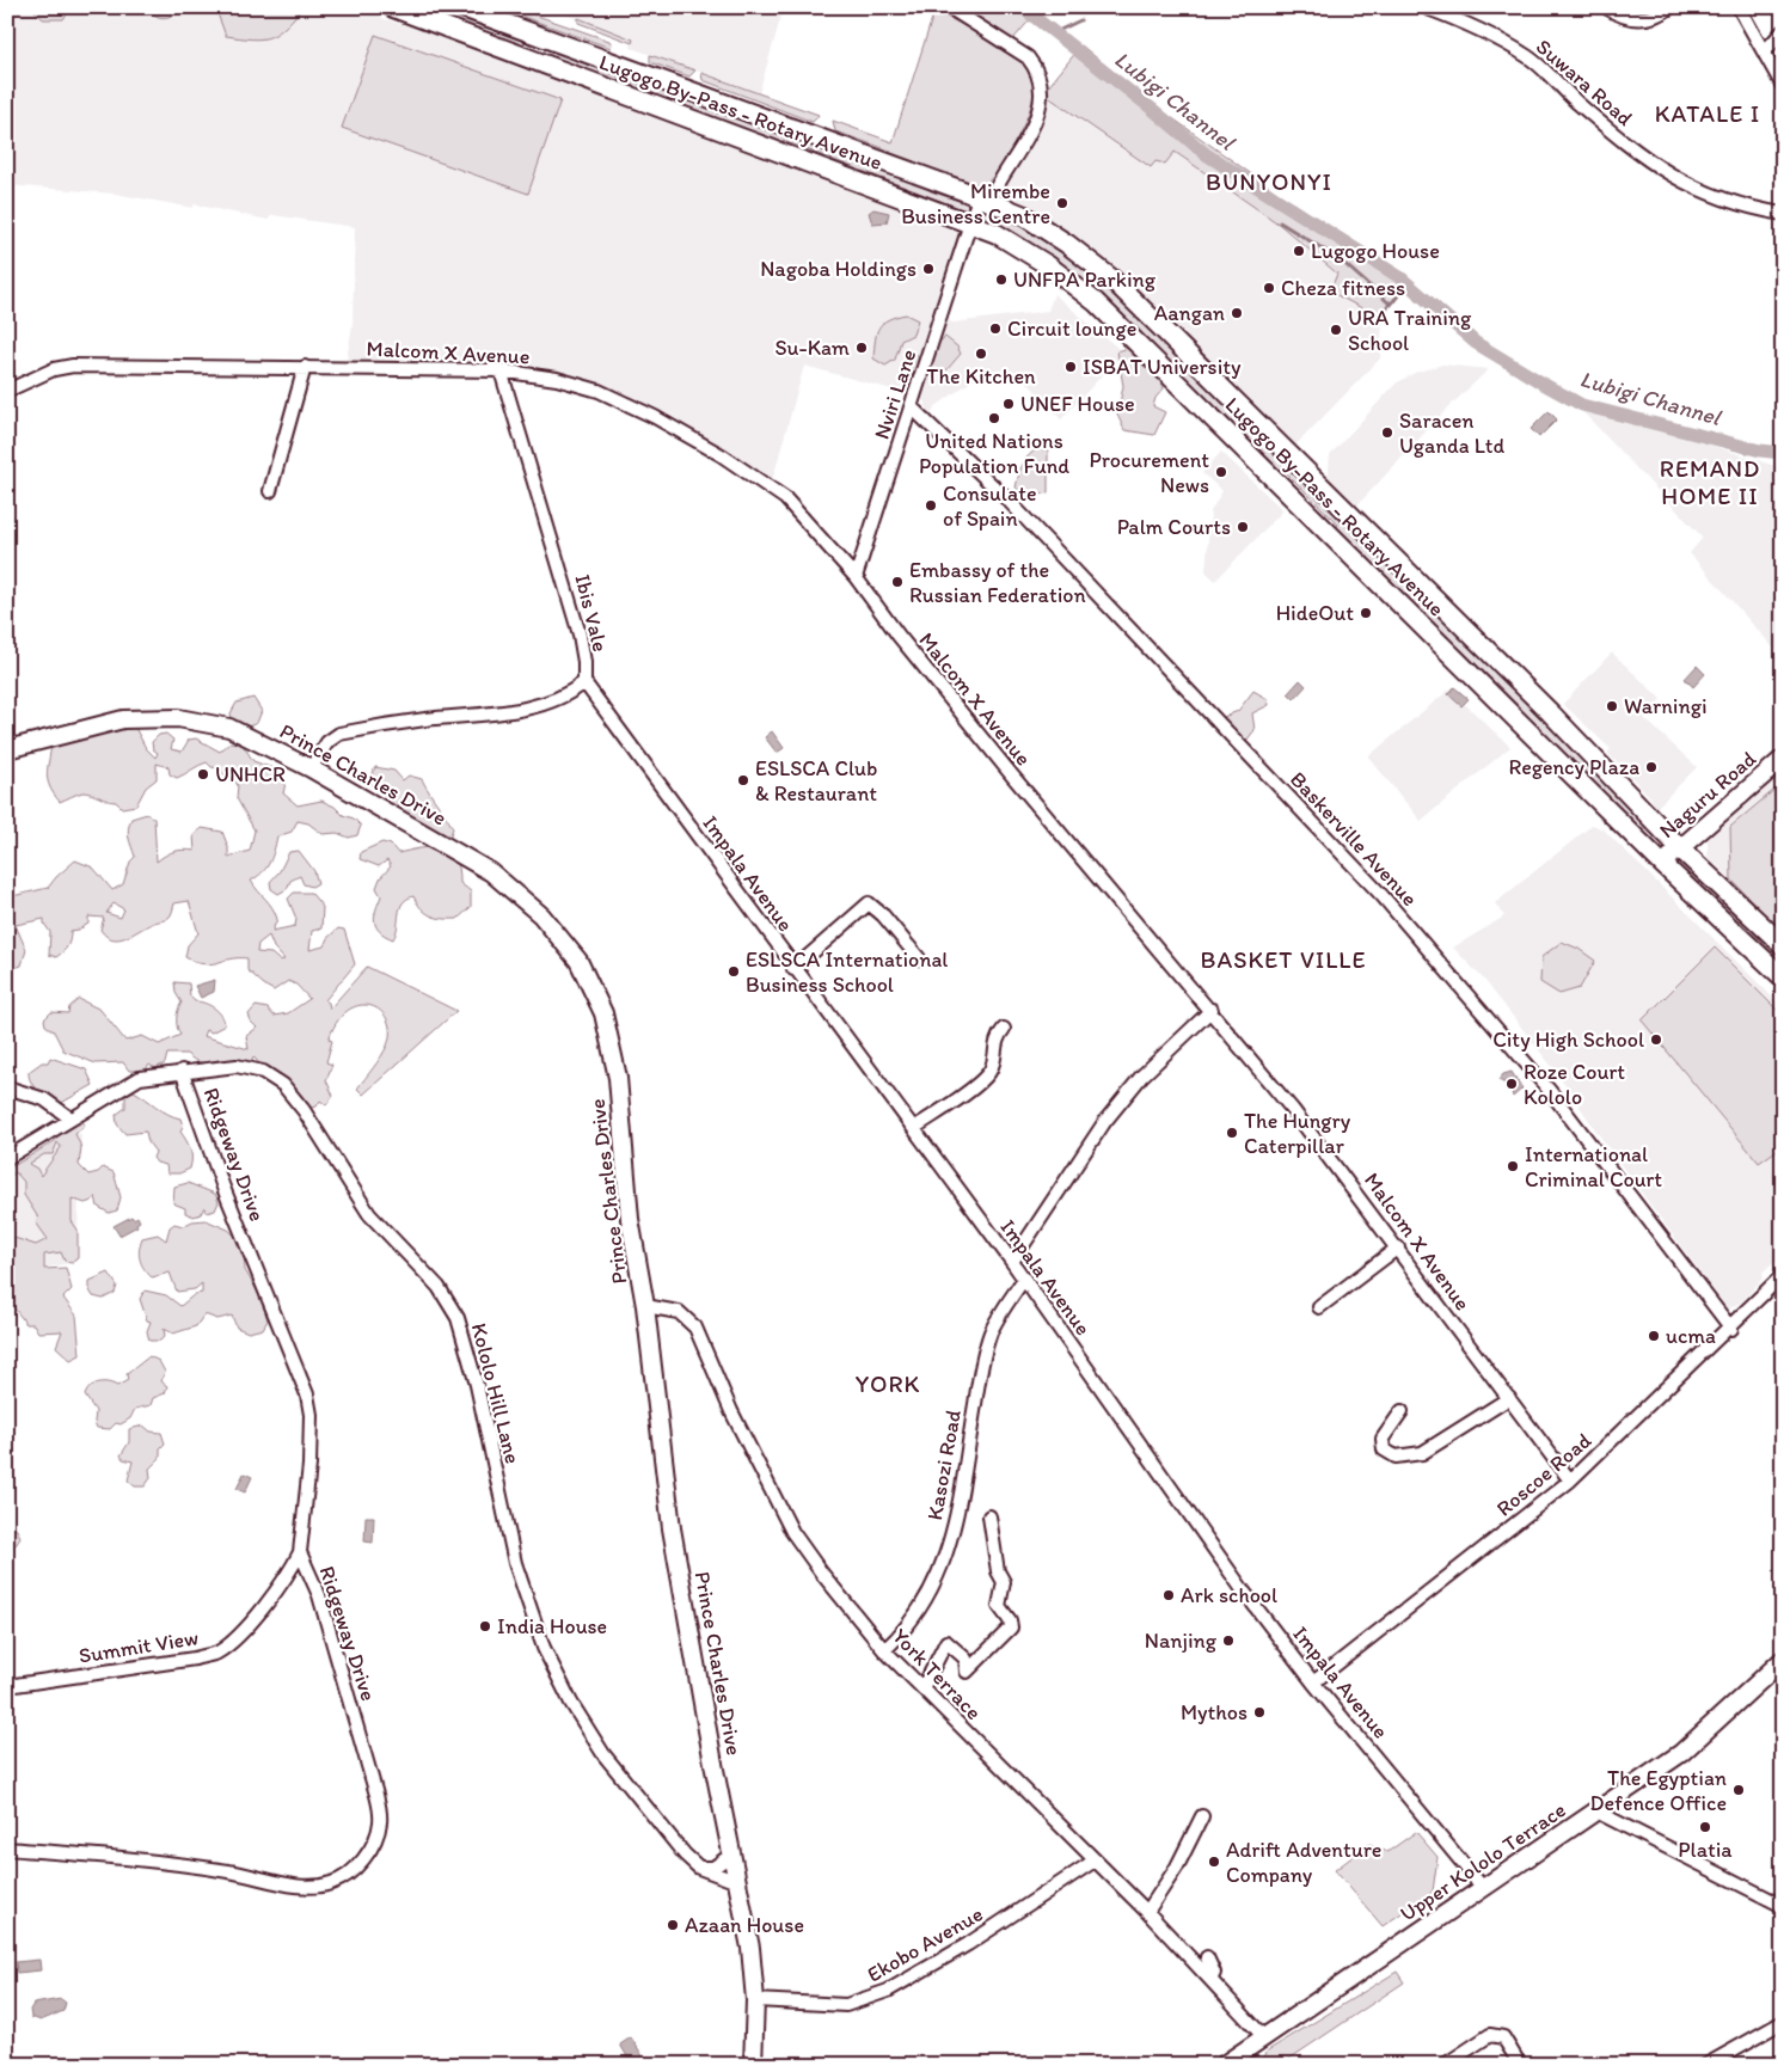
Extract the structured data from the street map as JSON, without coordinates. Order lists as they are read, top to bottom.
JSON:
{
  "streets": {
    "main road": ["Lugogo By-Pass - Rotary Avenue"],
    "street": [
      "Suwara Road",
      "Malcom X Avenue",
      "Nviri Lane",
      "Ibis Vale",
      "Prince Charles Drive",
      "Naguru Road",
      "Baskerville Avenue",
      "Impala Avenue",
      "Ridgeway Drive",
      "Kololo Hill Lane",
      "Kasozi Road",
      "Roscoe Road",
      "Summit View",
      "York Terrace",
      "Upper Kololo Terrace",
      "Ekobo Avenue"
    ]
  },
  "crossings": [
    ["Lugogo By-Pass - Rotary Avenue", "Nviri Lane"],
    ["Lugogo By-Pass - Rotary Avenue", "Naguru Road"],
    ["Malcom X Avenue", "Nviri Lane"],
    ["Malcom X Avenue", "Ibis Vale"],
    ["Malcom X Avenue", "Roscoe Road"],
    ["Nviri Lane", "Baskerville Avenue"],
    ["Ibis Vale", "Prince Charles Drive"],
    ["Ibis Vale", "Impala Avenue"],
    ["Prince Charles Drive", "Kololo Hill Lane"],
    ["Prince Charles Drive", "York Terrace"],
    ["Prince Charles Drive", "Ekobo Avenue"],
    ["Baskerville Avenue", "Roscoe Road"],
    ["Impala Avenue", "Kasozi Road"],
    ["Impala Avenue", "Roscoe Road"],
    ["Impala Avenue", "Upper Kololo Terrace"],
    ["Ridgeway Drive", "Kololo Hill Lane"],
    ["Ridgeway Drive", "Summit View"],
    ["Kasozi Road", "York Terrace"],
    ["York Terrace", "Upper Kololo Terrace"],
    ["York Terrace", "Ekobo Avenue"]
  ],
  "districts": [
    "KATALE I",
    "BUNYONYI",
    "REMAND HOME II",
    "BASKET VILLE",
    "YORK"
  ],
  "water": ["Lubigi Channel"],
  "places": [
    "Mirembe Business Centre",
    "Lugogo House",
    "Nagoba Holdings",
    "UNFPA Parking",
    "Cheza fitness",
    "Aangan",
    "Circuit lounge",
    "URA Training School",
    "Su-Kam",
    "The Kitchen",
    "ISBAT University",
    "UNEF House",
    "United Nations Population Fund",
    "Saracen Uganda Ltd",
    "Procurement News",
    "Consulate of Spain",
    "Palm Courts",
    "Embassy of the Russian Federation",
    "HideOut",
    "Warningi",
    "Regency Plaza",
    "UNHCR",
    "ESLSCA Club & Restaurant",
    "ESLSCA International Business School",
    "City High School",
    "Roze Court Kololo",
    "The Hungry Caterpillar",
    "International Criminal Court",
    "ucma",
    "Ark school",
    "India House",
    "Nanjing",
    "Mythos",
    "The Egyptian Defence Office",
    "Platia",
    "Adrift Adventure Company",
    "Azaan House"
  ]
}
